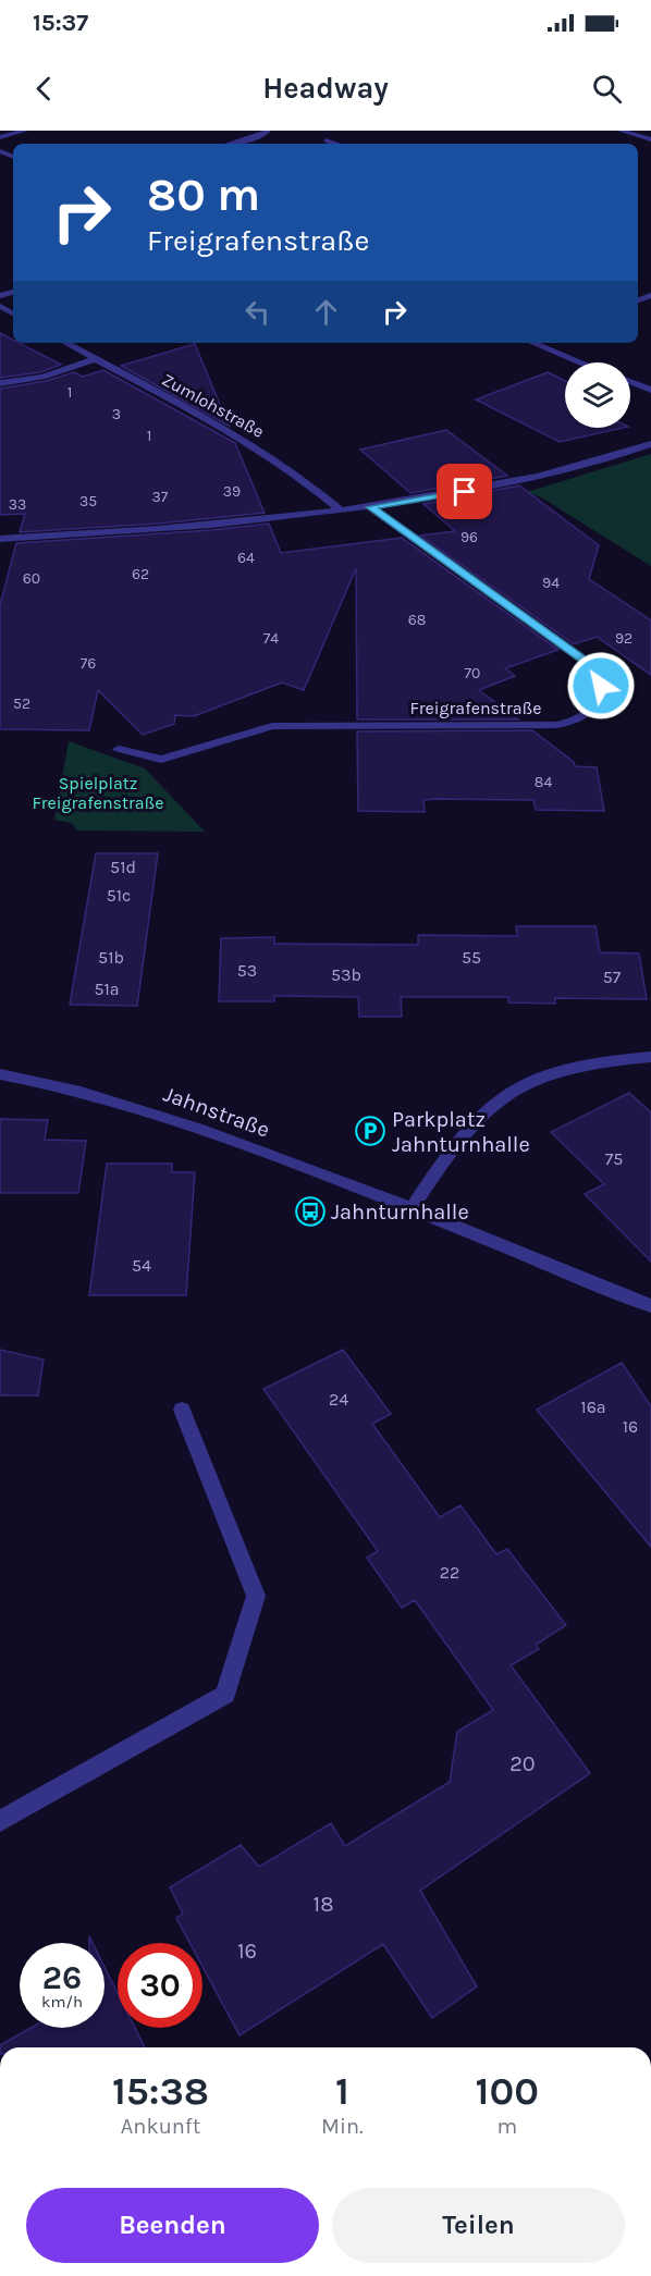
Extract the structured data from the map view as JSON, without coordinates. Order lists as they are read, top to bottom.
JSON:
{
  "streets": {
    "street": ["Zumlohstraße", "Freigrafenstraße", "Jahnstraße"]
  },
  "parks": ["Spielplatz Freigrafenstraße"],
  "places": {
    "parking": ["Parkplatz Jahnturnhalle"],
    "bus stop": ["Jahnturnhalle"]
  },
  "house_numbers": [
    "1",
    "3",
    "1",
    "39",
    "37",
    "35",
    "33",
    "96",
    "64",
    "62",
    "60",
    "94",
    "68",
    "74",
    "92",
    "76",
    "70",
    "52",
    "84",
    "51d",
    "51c",
    "51b",
    "55",
    "53",
    "53b",
    "57",
    "51a",
    "75",
    "54",
    "24",
    "16a",
    "16",
    "22",
    "20",
    "18",
    "16"
  ],
  "page": {
    "status": "15:37",
    "header": "Headway",
    "turn": ["80 m", "Freigrafenstraße"],
    "speed": "26 km/h",
    "limit": "30",
    "eta": [
      "15:38",
      "Ankunft",
      "1",
      "Min.",
      "100",
      "m"
    ],
    "buttons": ["Beenden", "Teilen"]
  }
}
